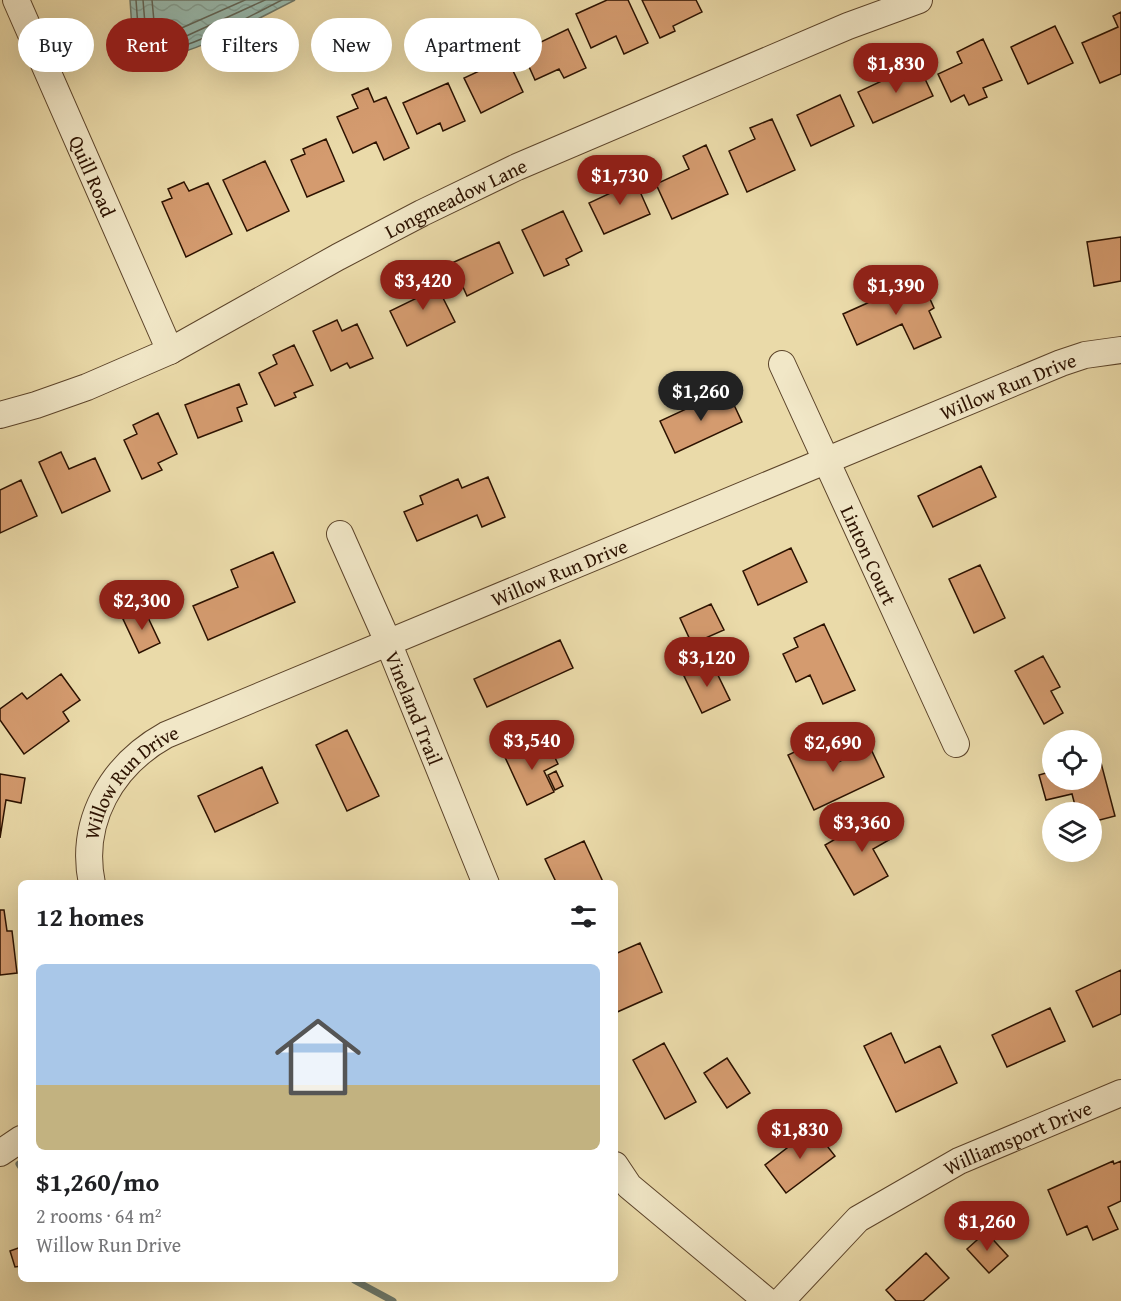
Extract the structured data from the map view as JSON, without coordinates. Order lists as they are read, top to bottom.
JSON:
{
  "streets": {
    "street": [
      "Quill Road",
      "Longmeadow Lane",
      "Willow Run Drive",
      "Linton Court",
      "Vineland Trail",
      "Williamsport Drive"
    ]
  },
  "crossings": [
    ["Quill Road", "Longmeadow Lane"],
    ["Willow Run Drive", "Linton Court"],
    ["Willow Run Drive", "Vineland Trail"]
  ],
  "page": {
    "chip": [
      "Buy",
      "Rent",
      "Filters",
      "New",
      "Apartment"
    ],
    "price": [
      "$1,830",
      "$1,730",
      "$3,420",
      "$1,390",
      "$1,260",
      "$2,300",
      "$3,120",
      "$3,540",
      "$2,690",
      "$3,360",
      "$1,830",
      "$1,260"
    ],
    "heading": "12 homes",
    "list": [
      {
        "name": "$1,260/mo",
        "note": "2 rooms · 64 m² · Willow Run Drive"
      }
    ]
  }
}
